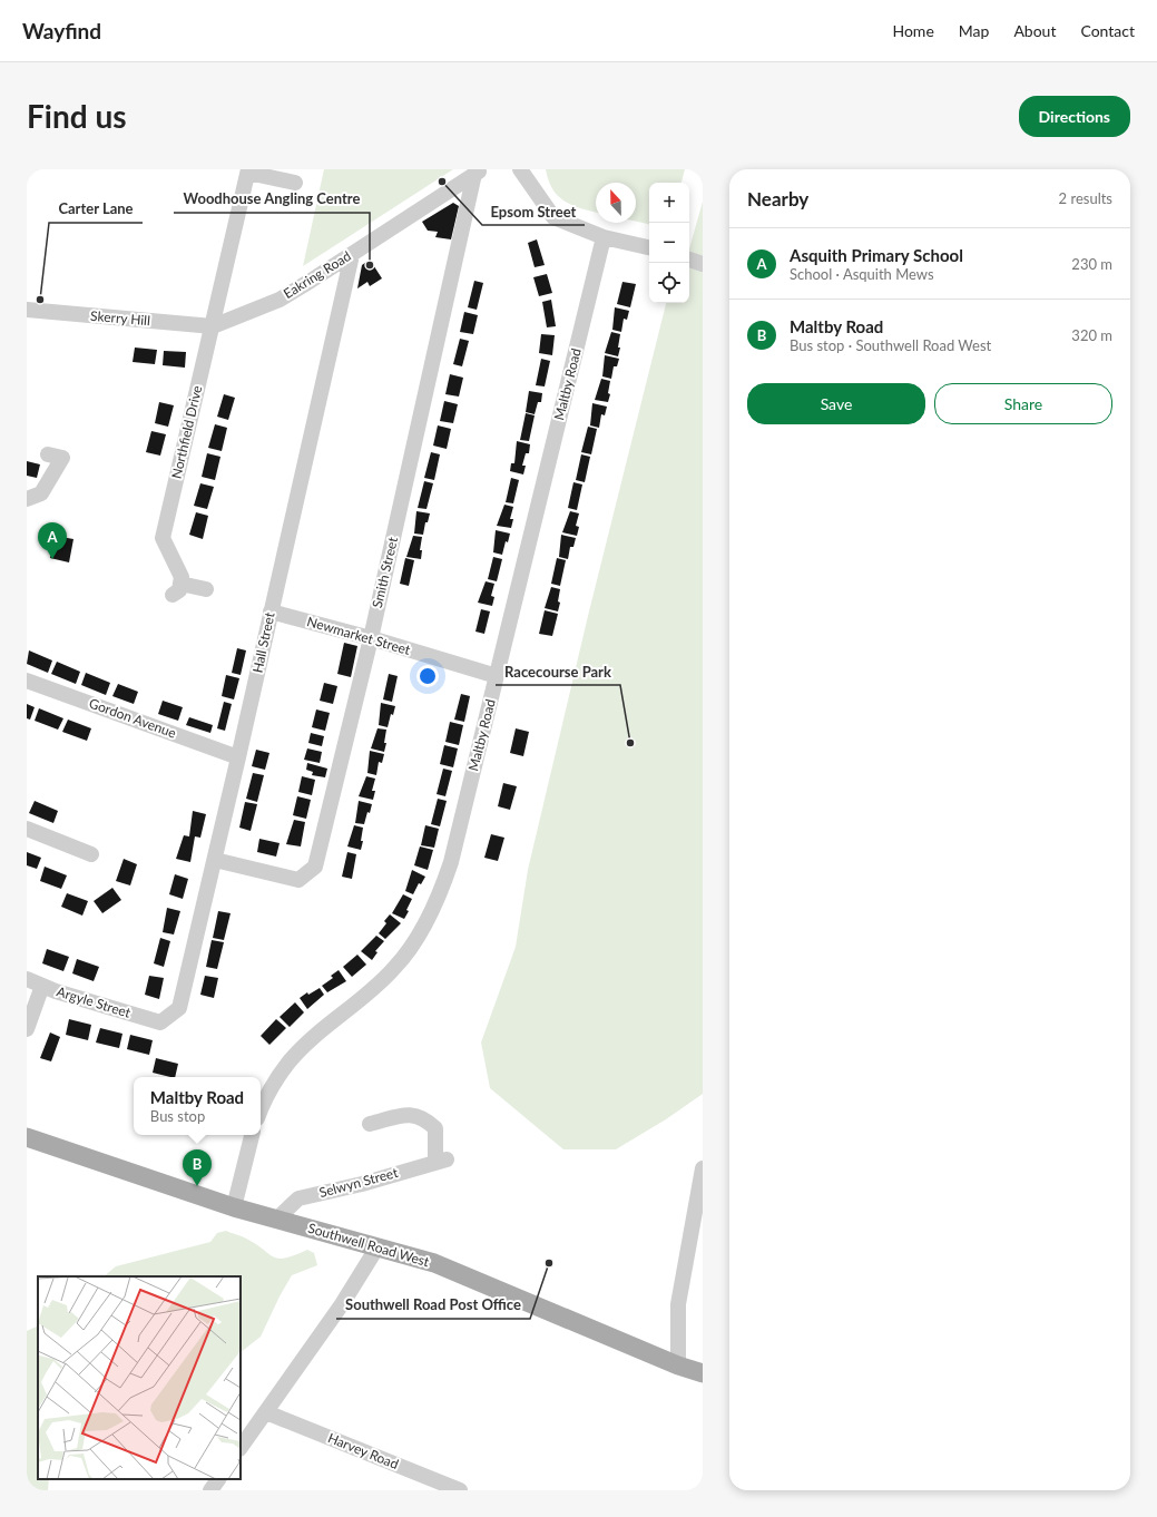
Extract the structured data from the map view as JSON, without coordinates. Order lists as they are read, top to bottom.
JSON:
{
  "streets": {
    "main road": ["Southwell Road West"],
    "street": [
      "Eakring Road",
      "Skerry Hill",
      "Maltby Road",
      "Northfield Drive",
      "Smith Street",
      "Newmarket Street",
      "Hall Street",
      "Gordon Avenue",
      "Argyle Street",
      "Selwyn Street",
      "Harvey Road"
    ]
  },
  "crossings": [
    ["Eakring Road", "Skerry Hill"],
    ["Eakring Road", "Northfield Drive"],
    ["Eakring Road", "Smith Street"],
    ["Eakring Road", "Hall Street"],
    ["Skerry Hill", "Northfield Drive"],
    ["Maltby Road", "Newmarket Street"],
    ["Smith Street", "Newmarket Street"],
    ["Smith Street", "Hall Street"],
    ["Newmarket Street", "Hall Street"],
    ["Hall Street", "Gordon Avenue"],
    ["Hall Street", "Argyle Street"],
    ["Selwyn Street", "Southwell Road West"]
  ],
  "places": [
    "Epsom Street",
    "Woodhouse Angling Centre",
    "Carter Lane",
    "Racecourse Park",
    "Southwell Road Post Office"
  ],
  "north": "top",
  "page": {
    "header": "Wayfind",
    "nav": [
      "Home",
      "Map",
      "About",
      "Contact"
    ],
    "buttons": [
      "Directions",
      ["Save", "Share"]
    ],
    "title": "Find us",
    "heading": ["Nearby", "2 results"],
    "map_buttons": ["+", "−"],
    "list": [
      {
        "mark": "A",
        "name": "Asquith Primary School",
        "note": "School · Asquith Mews",
        "value": "230 m"
      },
      {
        "mark": "B",
        "name": "Maltby Road",
        "note": "Bus stop · Southwell Road West",
        "value": "320 m"
      }
    ],
    "pins": ["A", "B"],
    "popup": ["Maltby Road", "Bus stop"]
  }
}
